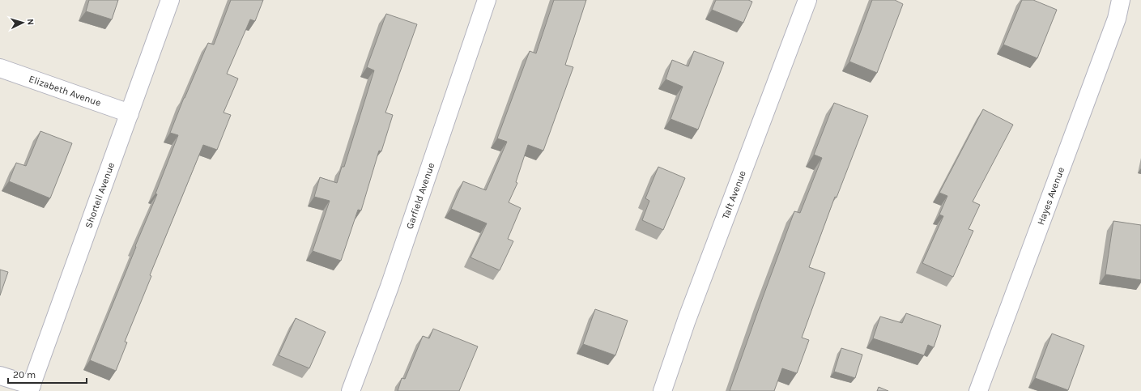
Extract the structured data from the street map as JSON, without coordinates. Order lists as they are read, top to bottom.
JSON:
{
  "streets": {
    "street": [
      "Elizabeth Avenue",
      "Taft Avenue",
      "Shortell Avenue",
      "Garfield Avenue",
      "Hayes Avenue"
    ]
  },
  "crossings": [
    ["Elizabeth Avenue", "Shortell Avenue"]
  ],
  "scale_bar": "20 m",
  "north": "right"
}
